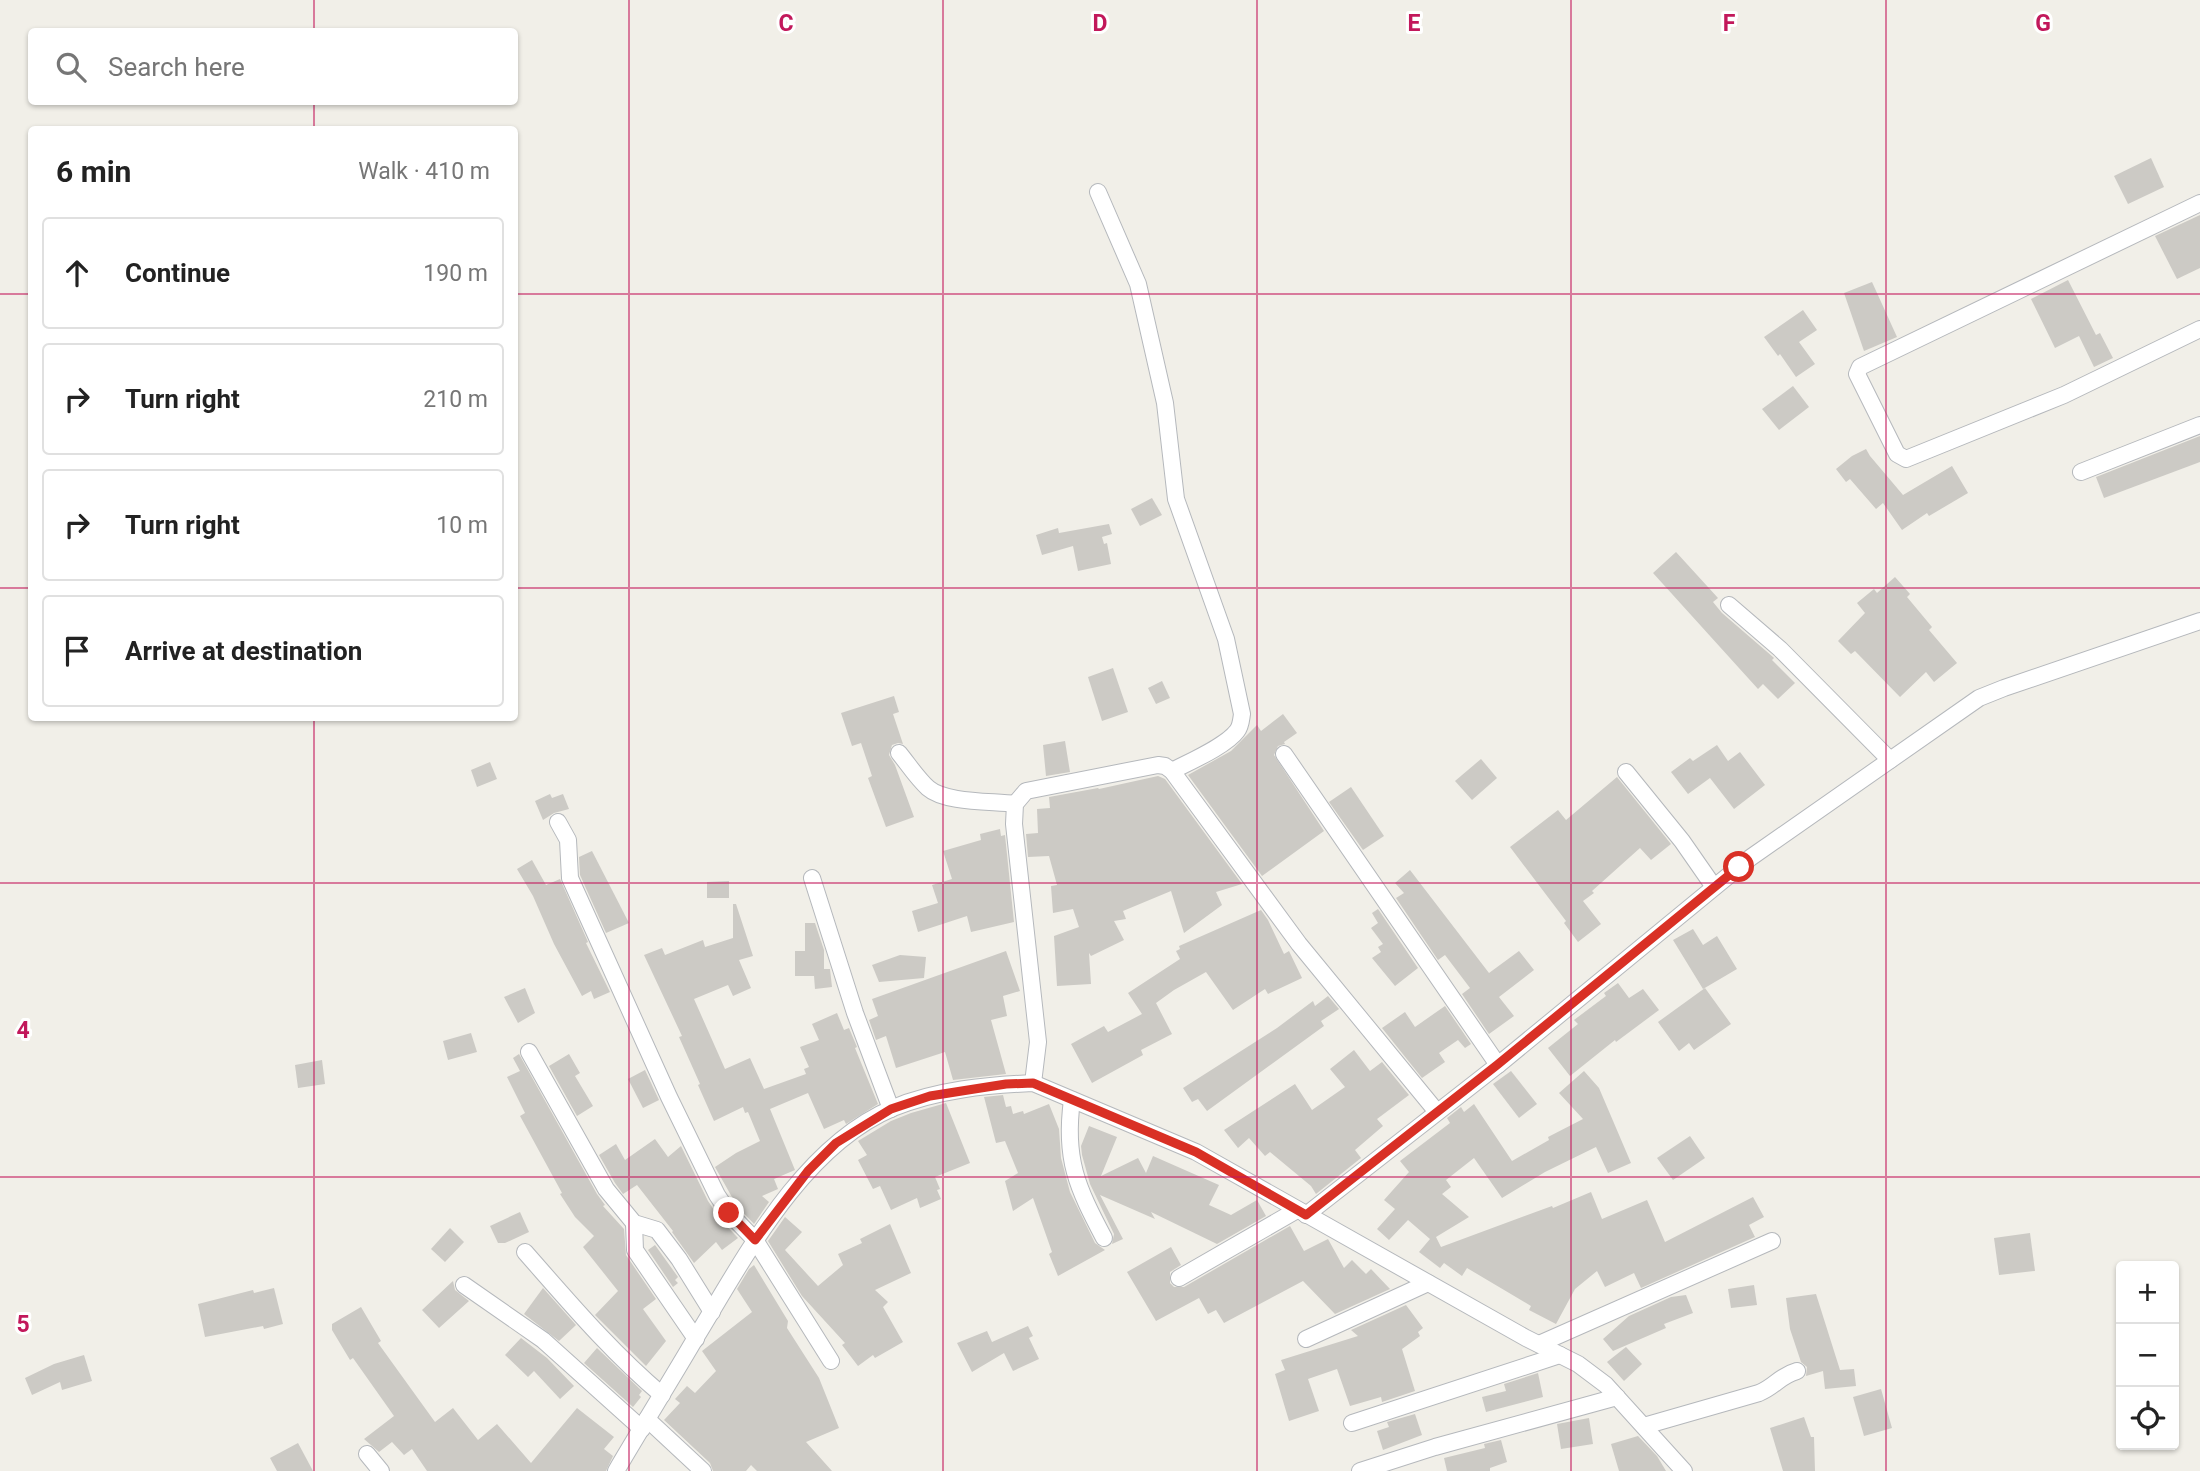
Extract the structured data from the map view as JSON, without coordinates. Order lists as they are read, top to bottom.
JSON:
{
  "page": {
    "search": "Search here",
    "heading": ["6 min", "Walk · 410 m"],
    "list": [
      ["Continue", "190 m"],
      ["Turn right", "210 m"],
      ["Turn right", "10 m"],
      "Arrive at destination"
    ],
    "map_buttons": ["+", "−"]
  },
  "grid": {
    "columns": [
      "C",
      "D",
      "E",
      "F",
      "G"
    ],
    "rows": ["4", "5"]
  }
}
